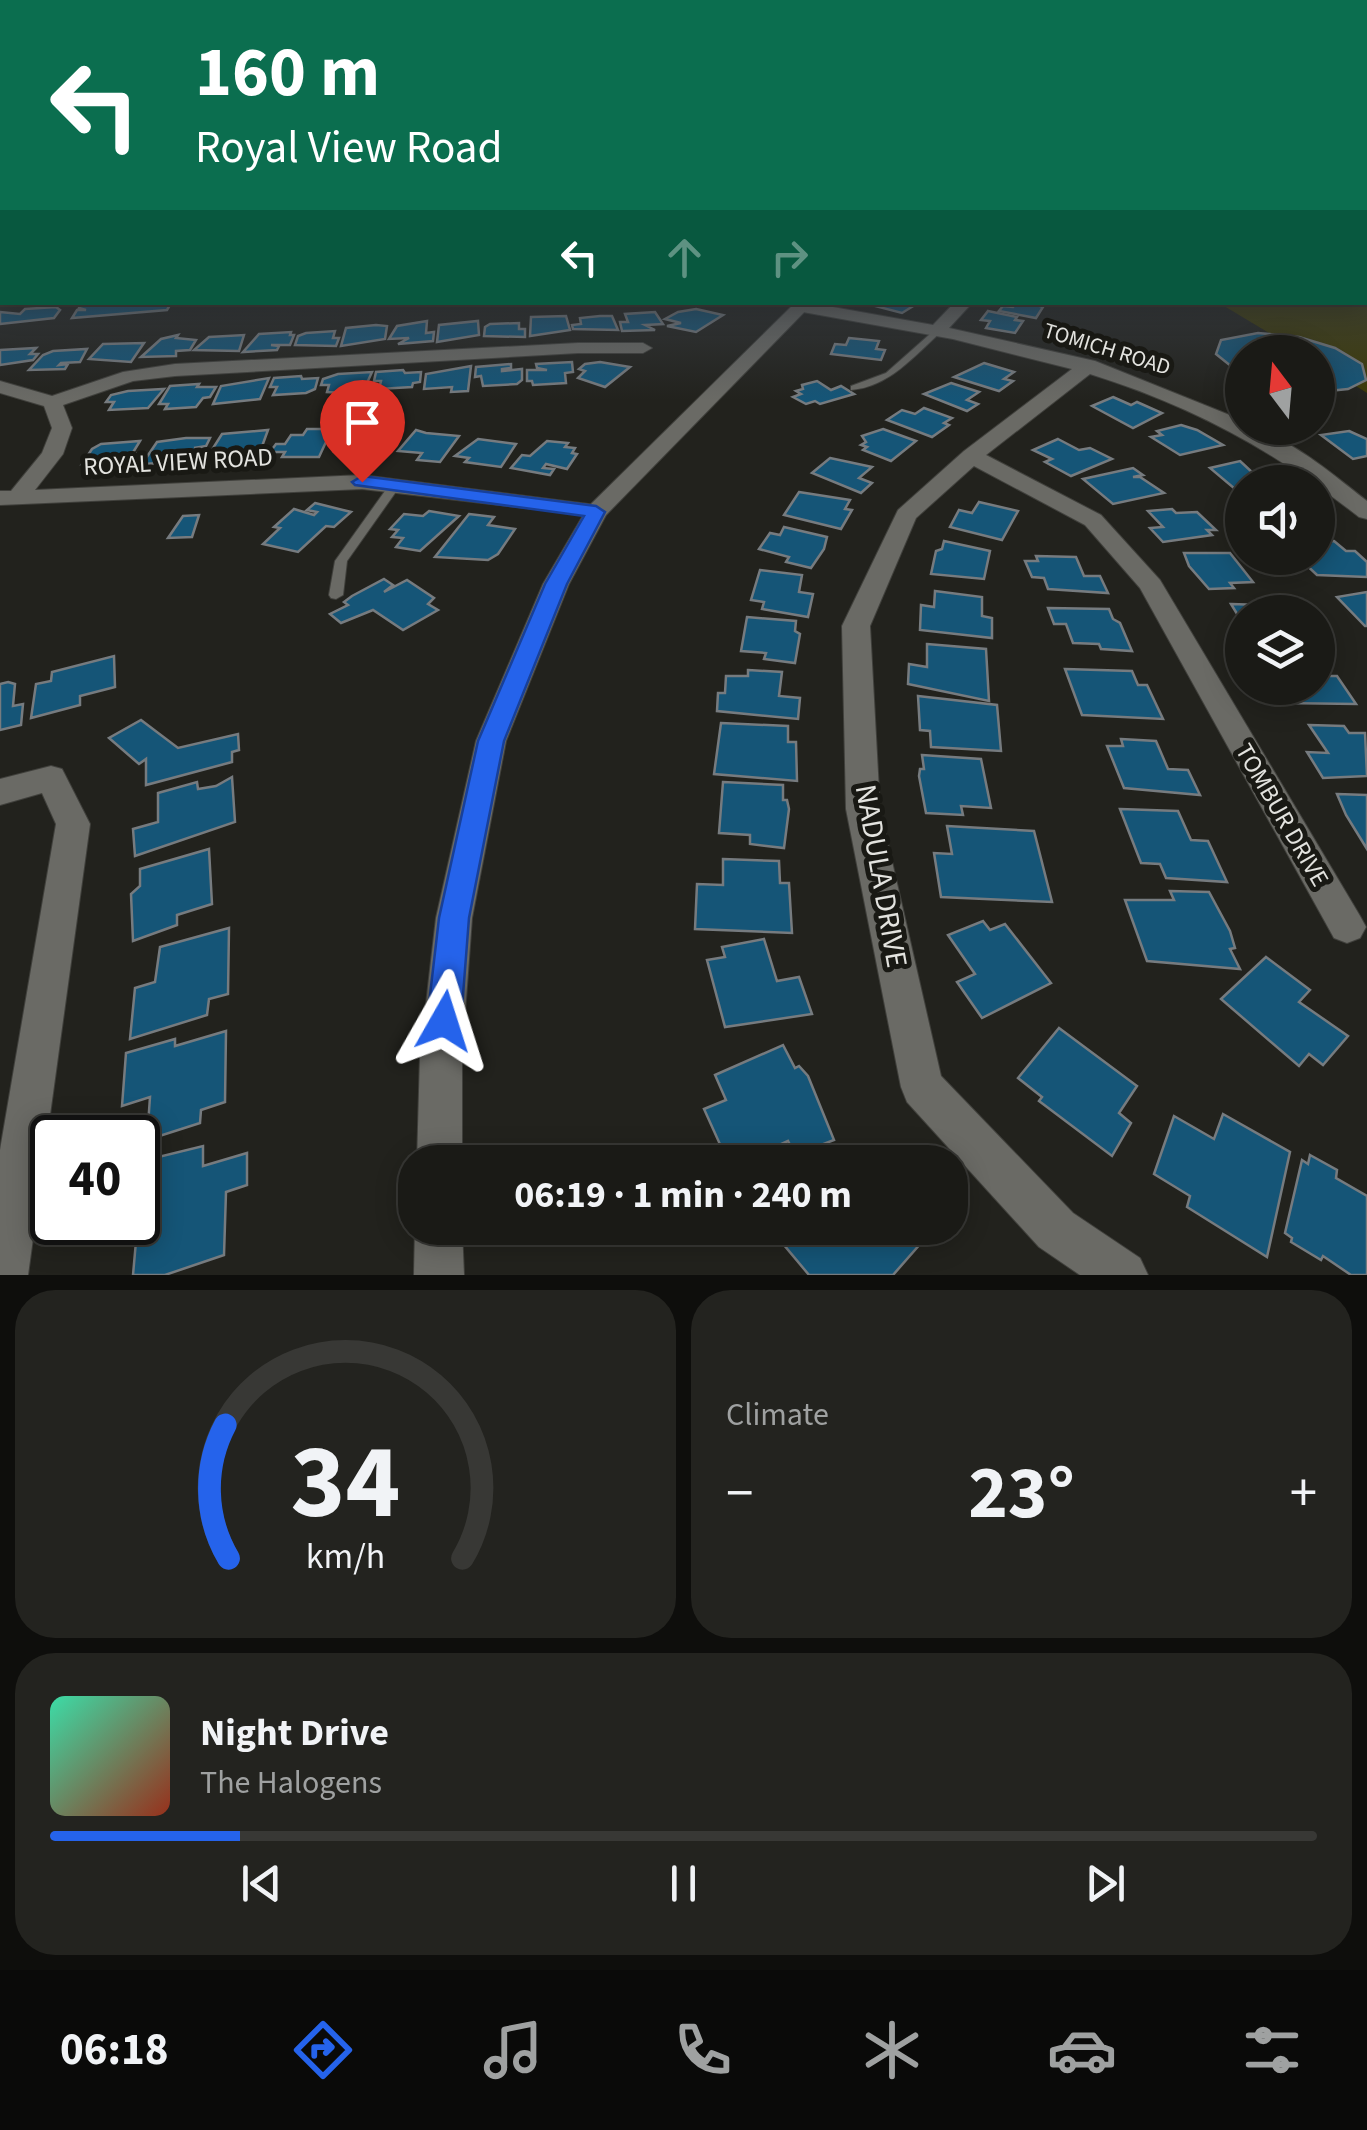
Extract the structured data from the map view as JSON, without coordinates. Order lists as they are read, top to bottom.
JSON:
{
  "streets": {
    "street": [
      "TOMICH ROAD",
      "ROYAL VIEW ROAD",
      "TOMBUR DRIVE",
      "NADULA DRIVE"
    ]
  },
  "crossings": [
    ["TOMICH ROAD", "NADULA DRIVE"],
    ["TOMBUR DRIVE", "NADULA DRIVE"]
  ],
  "north": "top",
  "page": {
    "turn": ["160 m", "Royal View Road"],
    "limit": "40",
    "trip": "06:19 · 1 min · 240 m",
    "tile": "Climate",
    "heat": ["−", "23°", "+"],
    "song": ["Night Drive", "The Halogens"],
    "tabs": "06:18",
    "gauge": ["34", "km/h"]
  }
}
